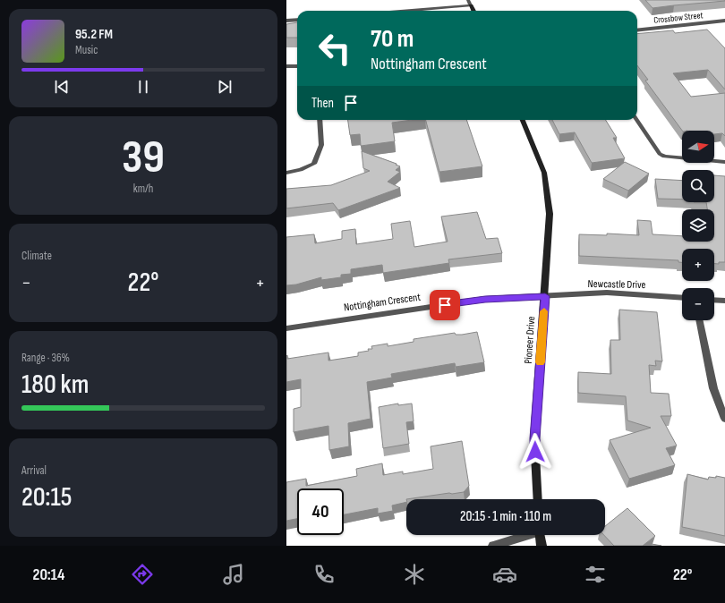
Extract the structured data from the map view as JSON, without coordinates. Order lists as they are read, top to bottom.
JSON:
{
  "streets": {
    "street": [
      "Crossbow Street",
      "Newcastle Drive",
      "Nottingham Crescent",
      "Pioneer Drive"
    ]
  },
  "crossings": [
    ["Newcastle Drive", "Nottingham Crescent"],
    ["Newcastle Drive", "Pioneer Drive"],
    ["Nottingham Crescent", "Pioneer Drive"]
  ],
  "north": "right",
  "page": {
    "turn": ["70 m", "Nottingham Crescent"],
    "song": ["95.2 FM", "Music"],
    "then": "Then",
    "tile": [
      ["39", "km/h"],
      "Climate",
      ["Range · 36%", "180 km"],
      ["Arrival", "20:15"]
    ],
    "map_buttons": ["+", "−"],
    "heat": ["−", "22°", "+"],
    "limit": "40",
    "trip": "20:15 · 1 min · 110 m",
    "tabs": ["20:14", "22°"]
  }
}
